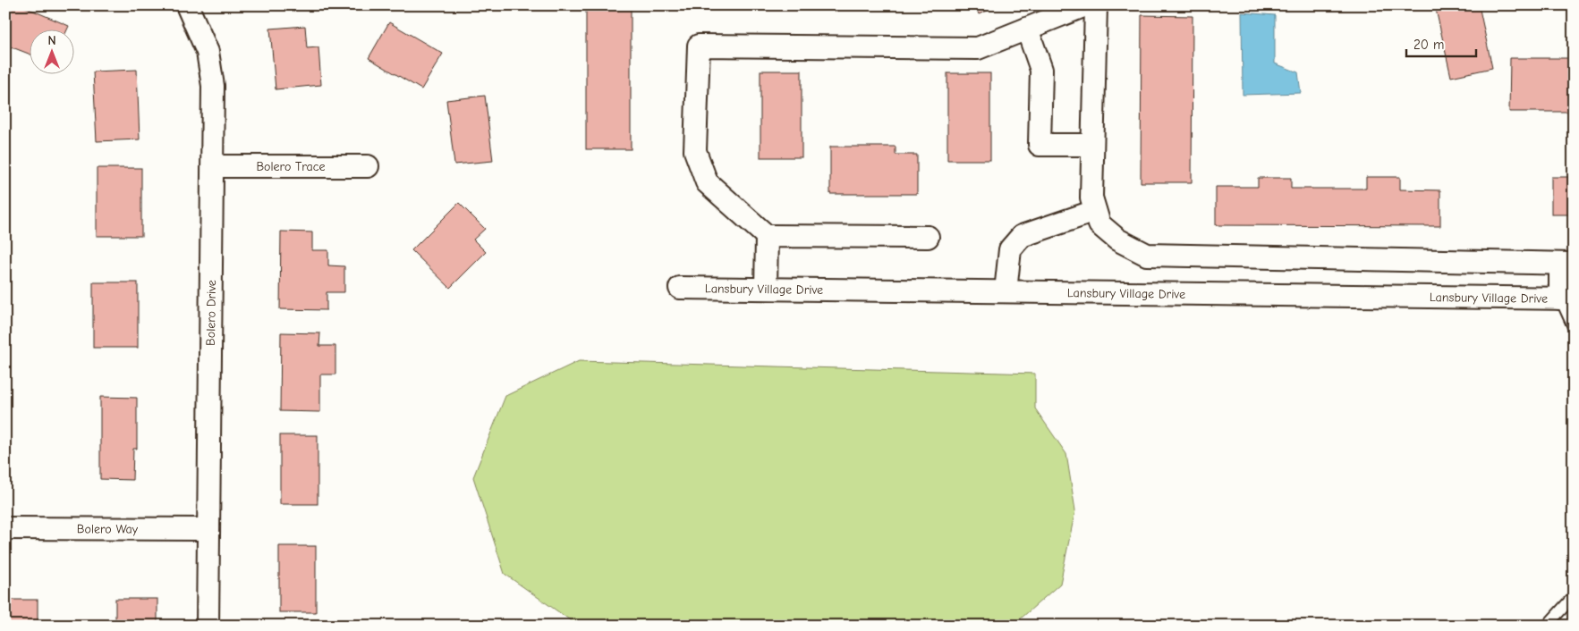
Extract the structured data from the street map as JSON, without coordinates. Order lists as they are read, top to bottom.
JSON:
{
  "streets": {
    "street": [
      "Bolero Trace",
      "Lansbury Village Drive",
      "Bolero Drive",
      "Bolero Way"
    ]
  },
  "crossings": [
    ["Bolero Trace", "Bolero Drive"],
    ["Bolero Drive", "Bolero Way"]
  ],
  "scale_bar": "20 m",
  "north": "top"
}
